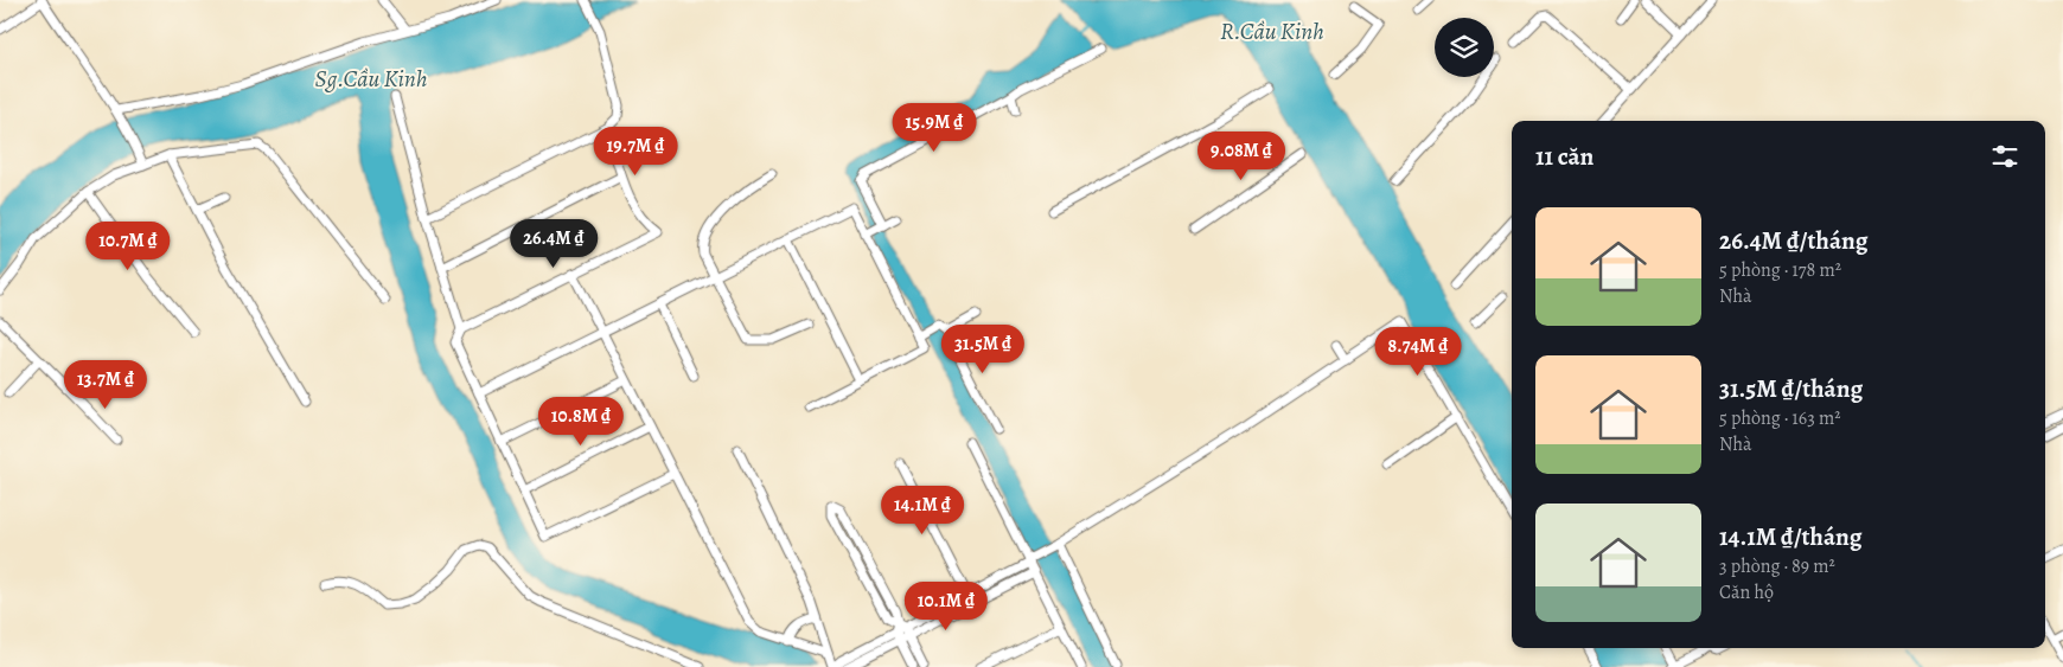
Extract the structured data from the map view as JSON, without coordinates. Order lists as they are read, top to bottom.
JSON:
{
  "water": ["R.Cầu Kinh", "Sg.Cầu Kinh"],
  "page": {
    "price": [
      "15.9M ₫",
      "19.7M ₫",
      "9.08M ₫",
      "26.4M ₫",
      "10.7M ₫",
      "31.5M ₫",
      "8.74M ₫",
      "13.7M ₫",
      "10.8M ₫",
      "14.1M ₫",
      "10.1M ₫"
    ],
    "heading": "11 căn",
    "list": [
      {
        "name": "26.4M ₫/tháng",
        "note": "5 phòng · 178 m² · Nhà"
      },
      {
        "name": "31.5M ₫/tháng",
        "note": "5 phòng · 163 m² · Nhà"
      },
      {
        "name": "14.1M ₫/tháng",
        "note": "3 phòng · 89 m² · Căn hộ"
      }
    ]
  }
}
